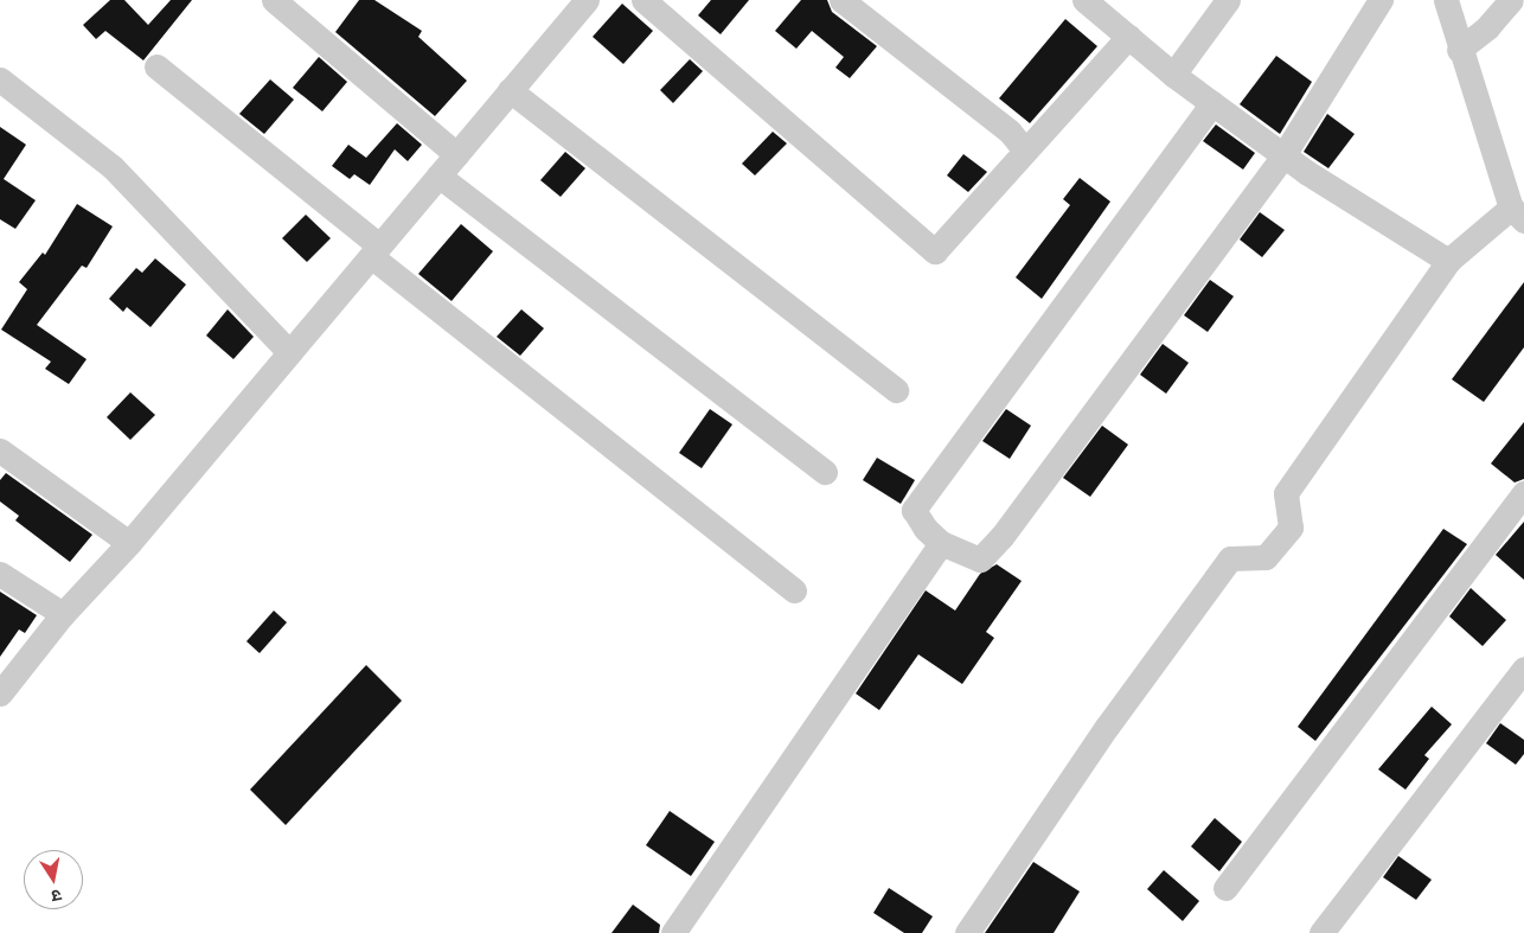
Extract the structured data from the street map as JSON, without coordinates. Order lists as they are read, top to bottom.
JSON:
{
  "north": "bottom"
}
